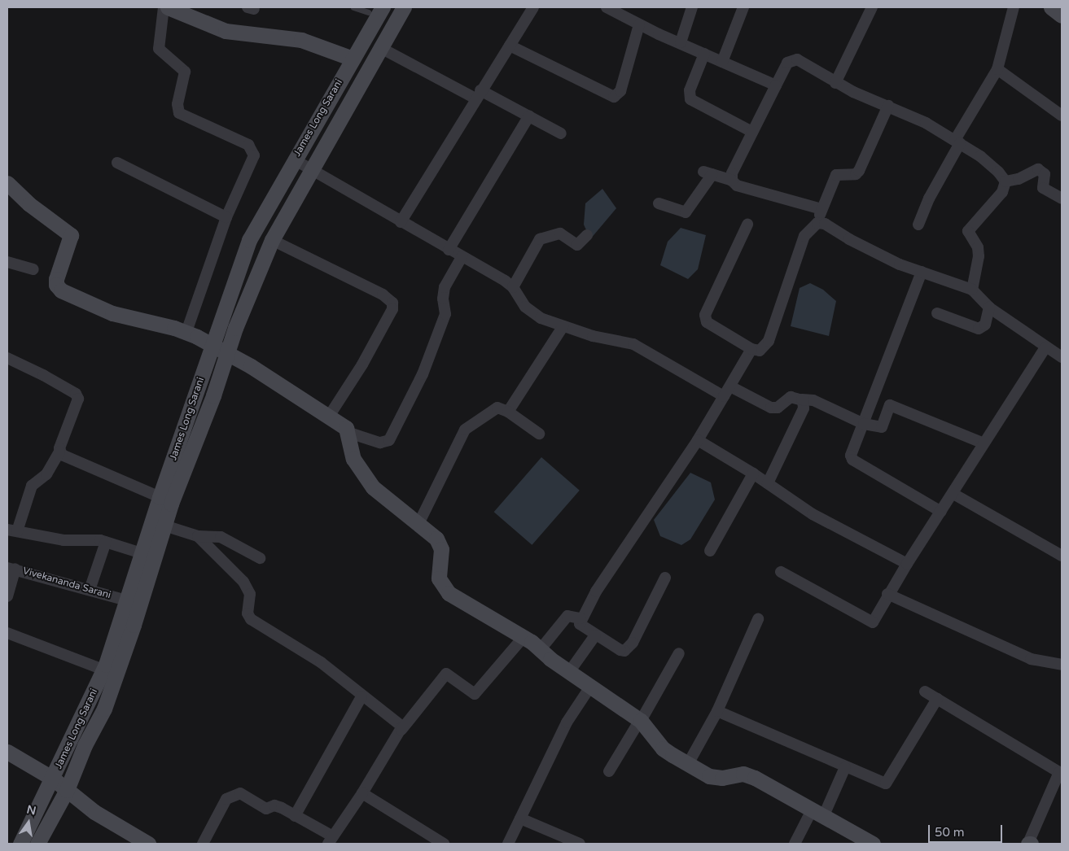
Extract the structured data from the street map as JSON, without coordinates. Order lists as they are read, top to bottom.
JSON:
{
  "streets": {
    "main road": ["James Long Sarani"],
    "street": ["Vivekananda Sarani"]
  },
  "crossings": [
    ["James Long Sarani", "Vivekananda Sarani"]
  ],
  "scale_bar": "50 m",
  "north": "top"
}
